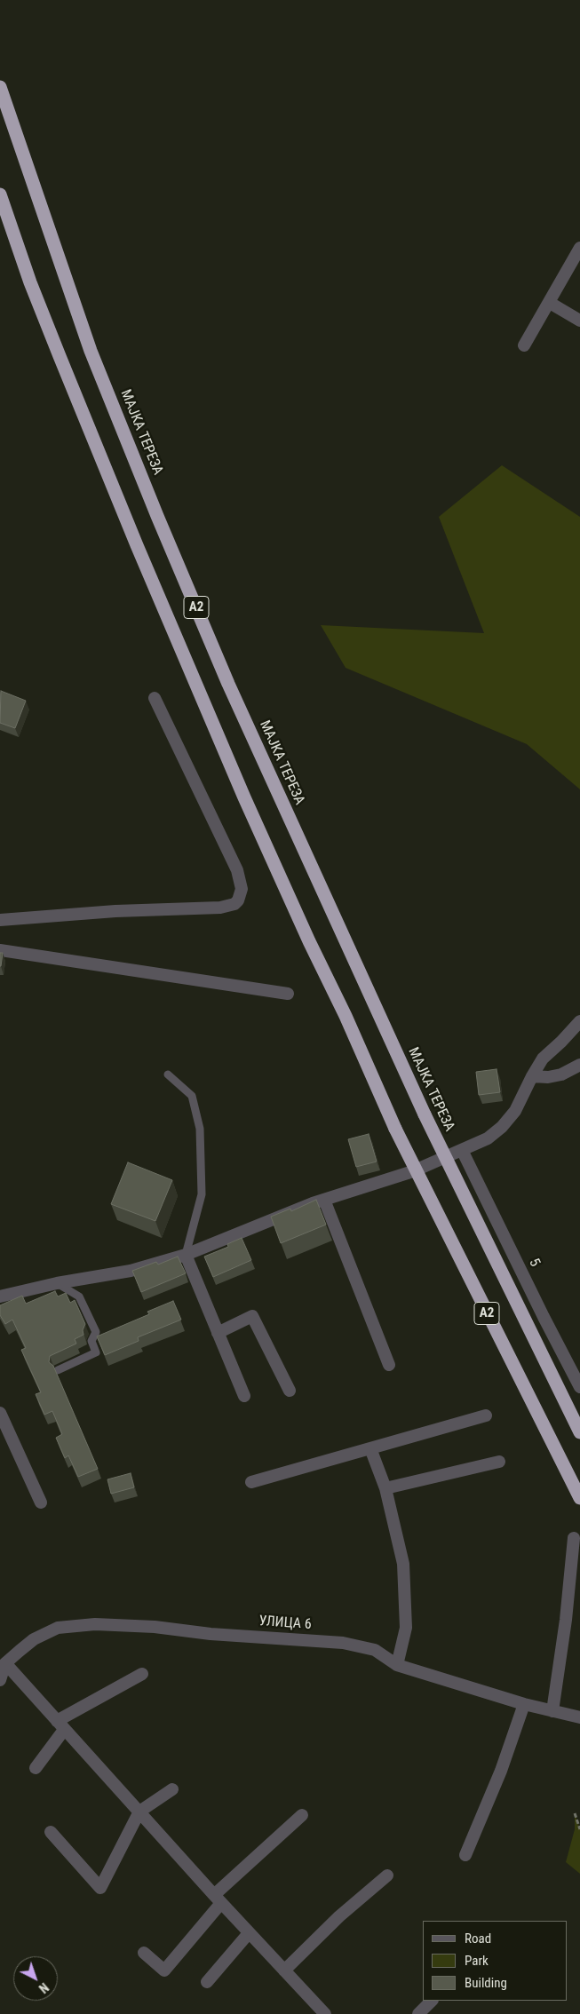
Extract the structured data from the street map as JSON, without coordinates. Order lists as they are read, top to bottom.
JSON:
{
  "streets": {
    "highway": ["МАЈКА ТЕРЕЗА", "A2"],
    "street": ["5", "УЛИЦА 6"]
  },
  "legend": ["Road", "Park", "Building"],
  "north": "bottom right"
}
